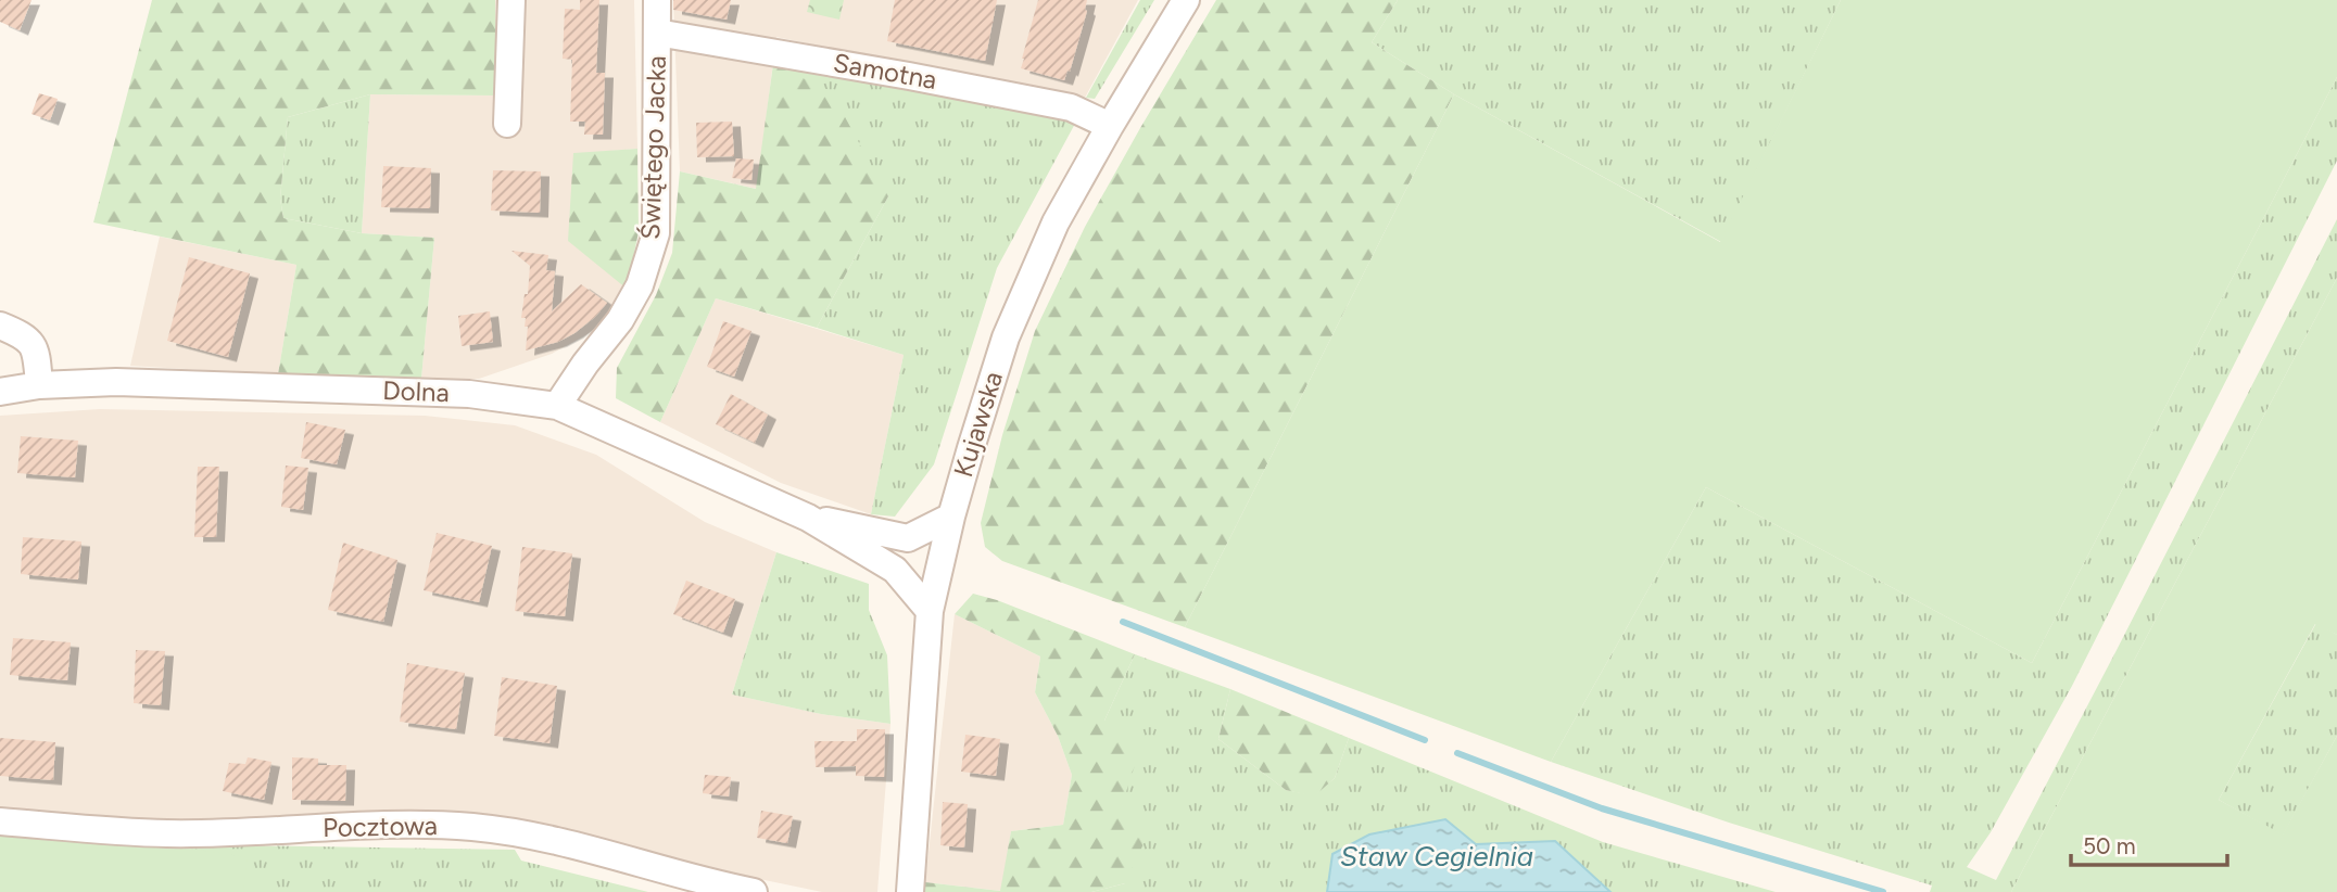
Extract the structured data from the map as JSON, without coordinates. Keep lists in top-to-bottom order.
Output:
{
  "streets": {
    "street": [
      "Samotna",
      "Świętego Jacka",
      "Dolna",
      "Kujawska",
      "Pocztowa"
    ]
  },
  "crossings": [
    ["Samotna", "Świętego Jacka"],
    ["Samotna", "Kujawska"],
    ["Świętego Jacka", "Dolna"],
    ["Dolna", "Kujawska"]
  ],
  "water": ["Staw Cegielnia"],
  "scale_bar": "50 m"
}
